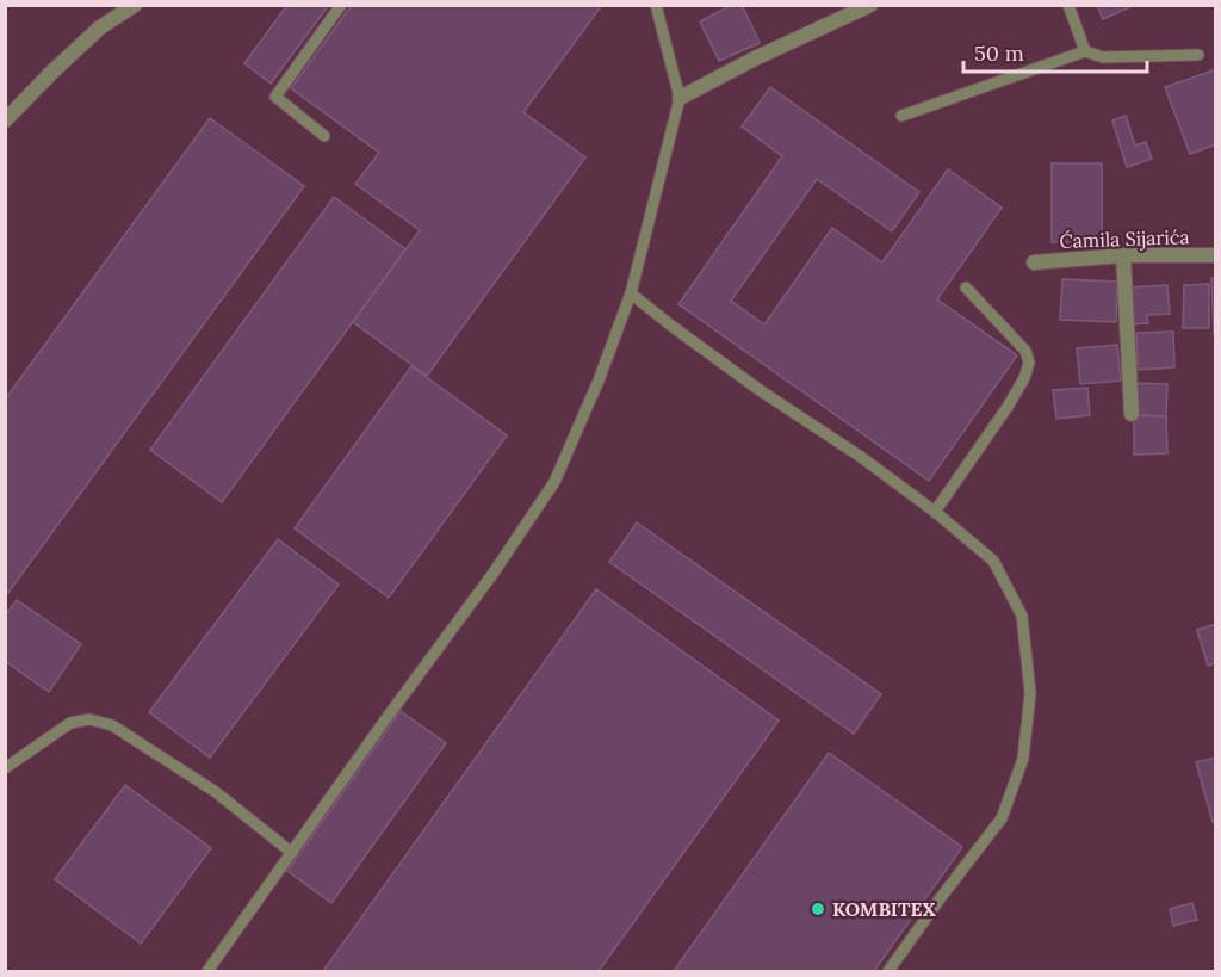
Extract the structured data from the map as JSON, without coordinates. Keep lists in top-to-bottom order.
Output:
{
  "streets": {
    "street": ["Ćamila Sijarića"]
  },
  "places": ["KOMBITEX"],
  "scale_bar": "50 m"
}
